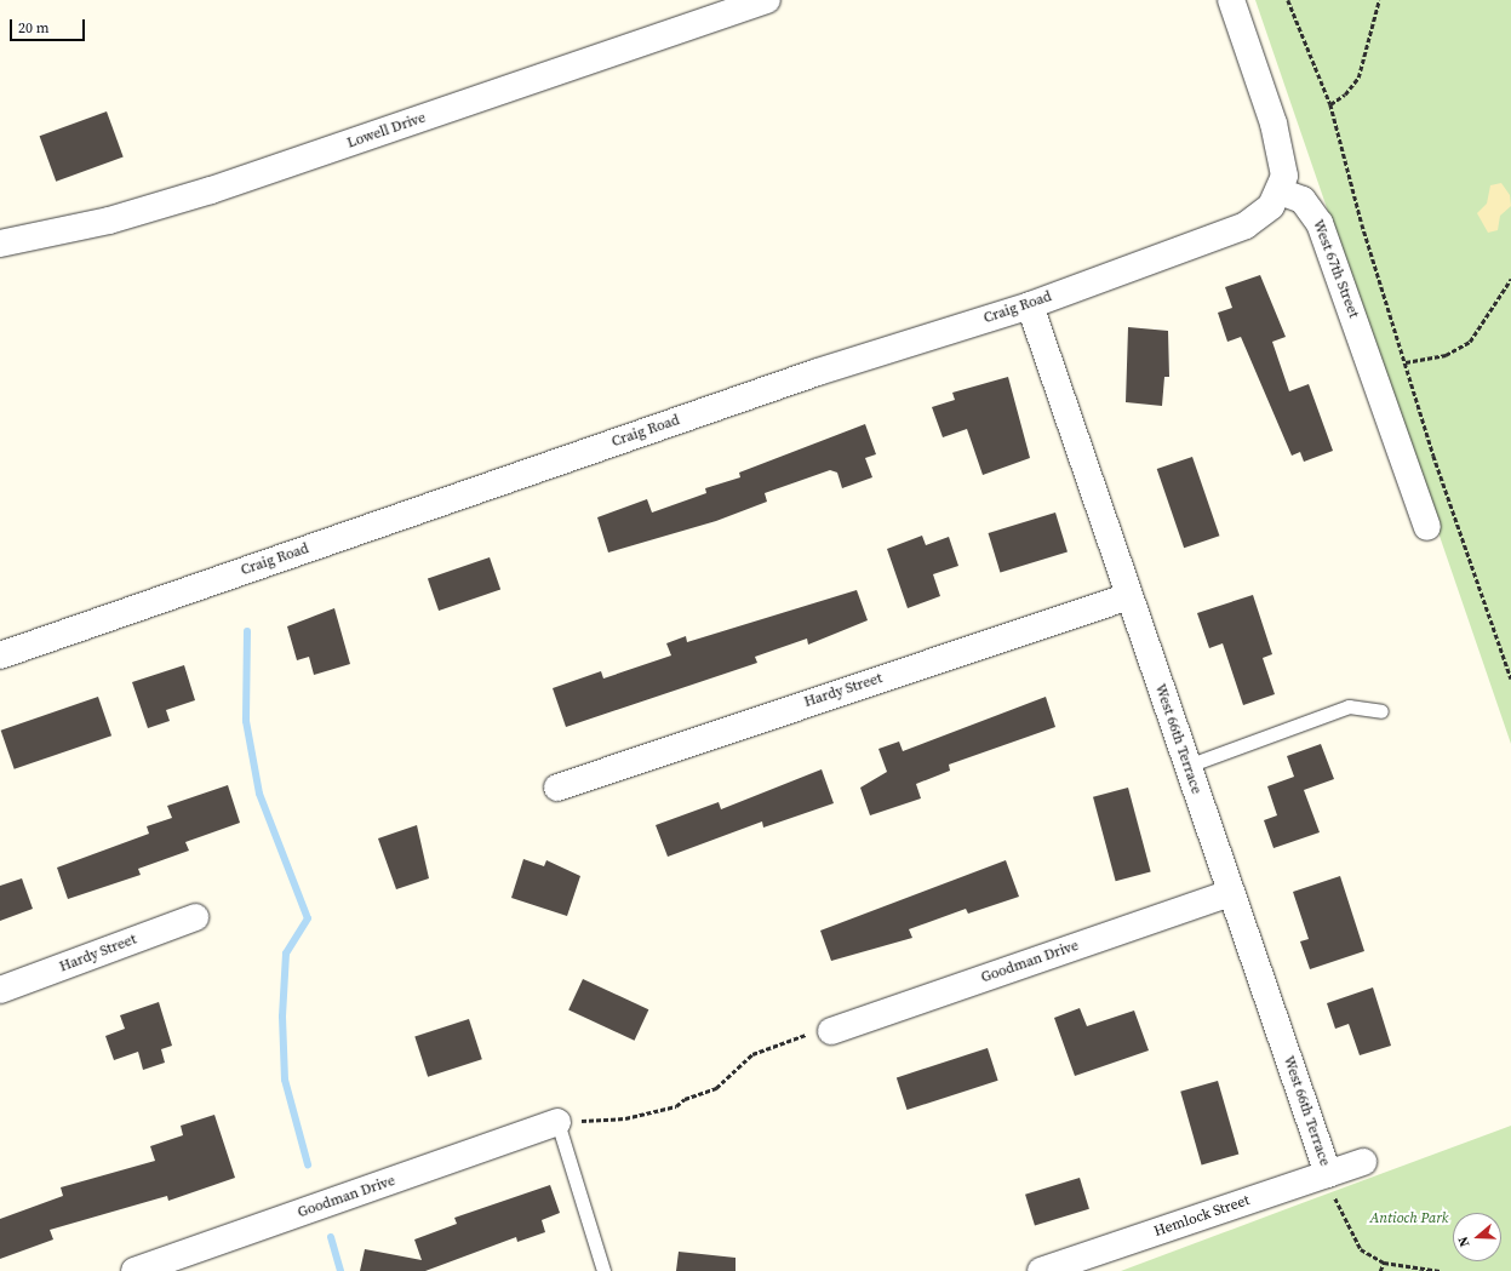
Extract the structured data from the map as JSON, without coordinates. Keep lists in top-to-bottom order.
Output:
{
  "streets": {
    "street": [
      "Lowell Drive",
      "West 67th Street",
      "Craig Road",
      "Hardy Street",
      "West 66th Terrace",
      "Goodman Drive",
      "Hemlock Street"
    ]
  },
  "crossings": [
    ["West 67th Street", "Craig Road"],
    ["Craig Road", "West 66th Terrace"],
    ["Hardy Street", "West 66th Terrace"],
    ["West 66th Terrace", "Goodman Drive"],
    ["West 66th Terrace", "Hemlock Street"]
  ],
  "parks": ["Antioch Park"],
  "scale_bar": "20 m",
  "north": "left"
}
